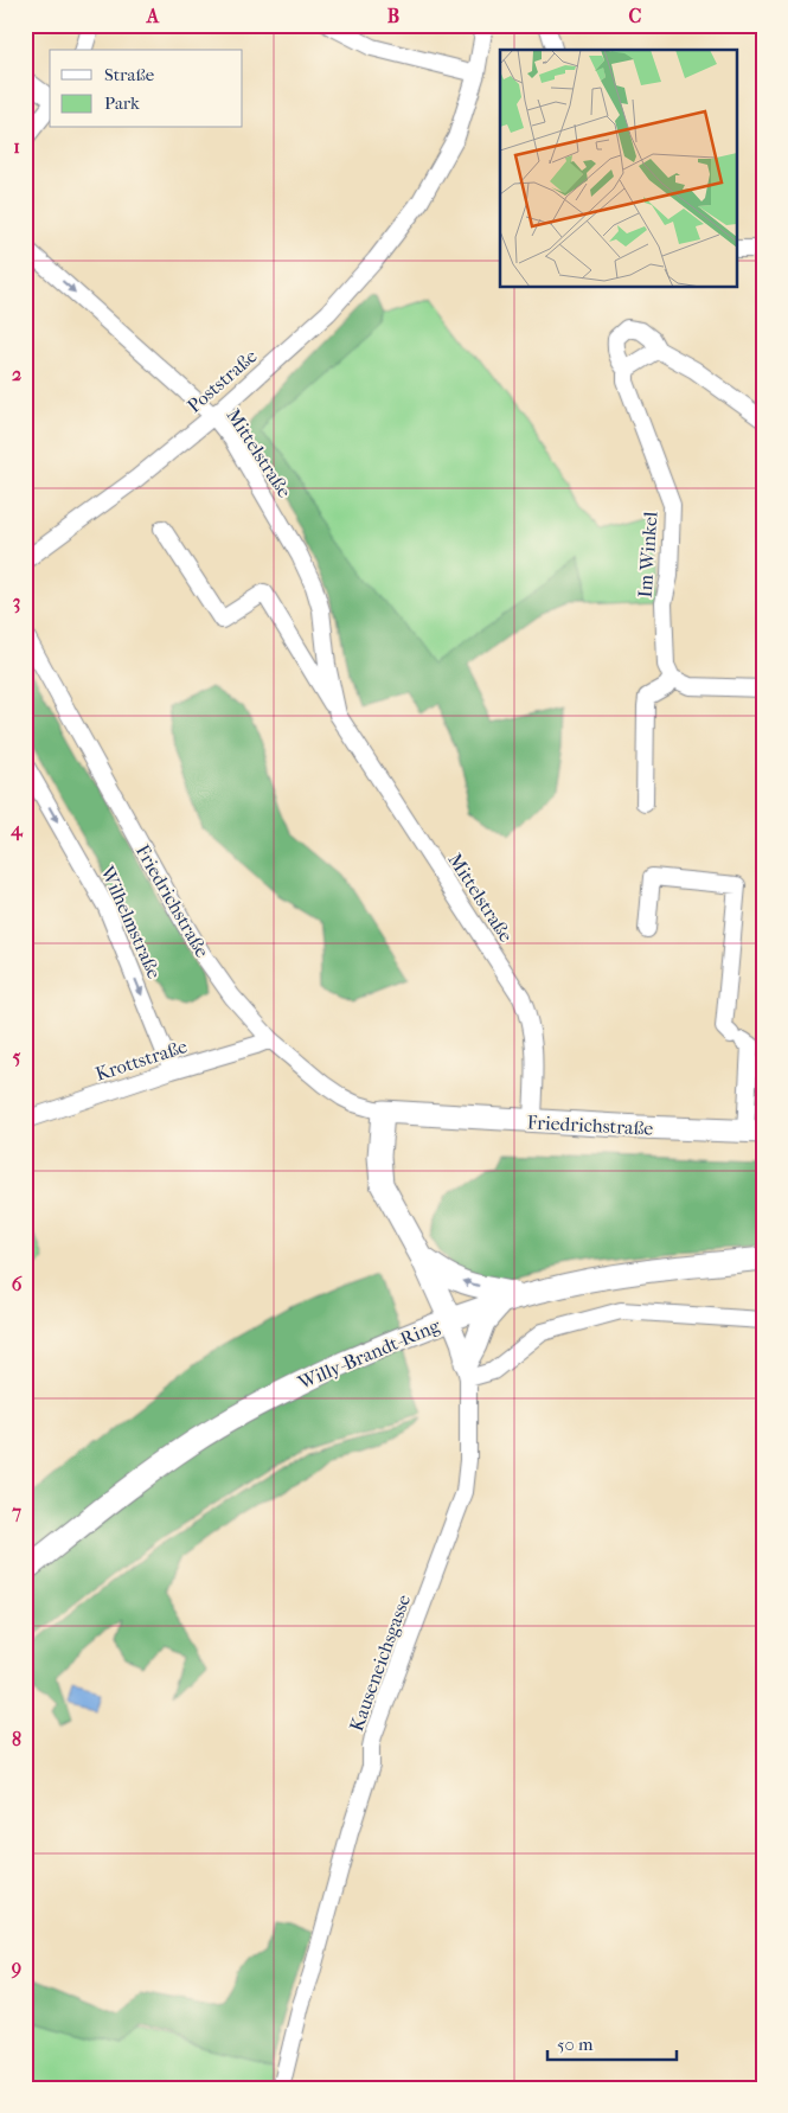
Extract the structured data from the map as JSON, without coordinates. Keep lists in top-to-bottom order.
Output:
{
  "streets": {
    "main road": ["Friedrichstraße", "Willy-Brandt-Ring"],
    "street": [
      "Poststraße",
      "Mittelstraße",
      "Im Winkel",
      "Wilhelmstraße",
      "Krottstraße",
      "Kauseneichsgasse"
    ]
  },
  "crossings": [
    ["Poststraße", "Mittelstraße"],
    ["Mittelstraße", "Friedrichstraße"],
    ["Friedrichstraße", "Krottstraße"],
    ["Wilhelmstraße", "Krottstraße"],
    ["Willy-Brandt-Ring", "Kauseneichsgasse"]
  ],
  "one_way": ["Wilhelmstraße"],
  "legend": ["Straße", "Park"],
  "scale_bar": "50 m",
  "grid": {
    "columns": ["A", "B", "C"],
    "rows": [
      "1",
      "2",
      "3",
      "4",
      "5",
      "6",
      "7",
      "8",
      "9"
    ]
  }
}
